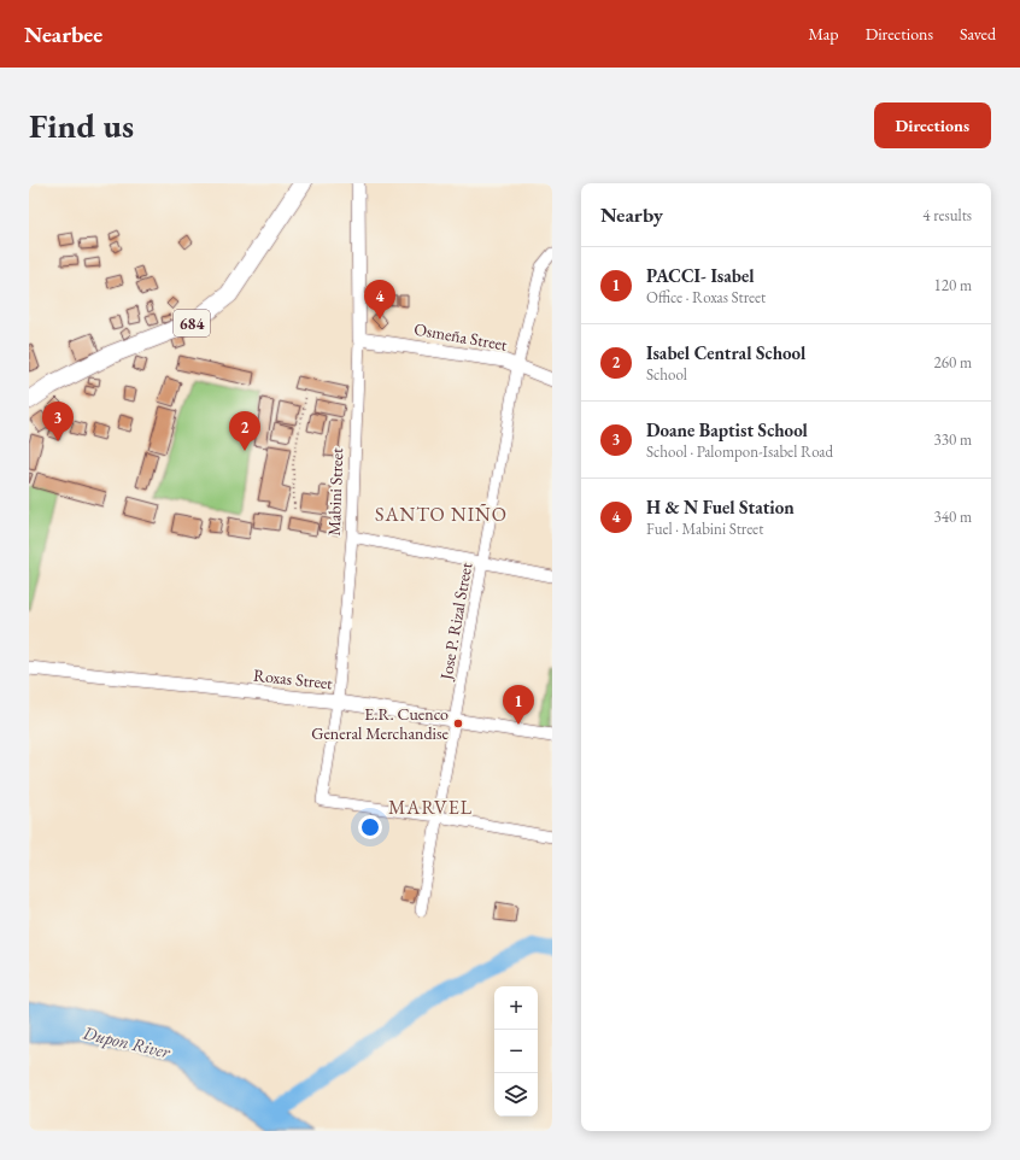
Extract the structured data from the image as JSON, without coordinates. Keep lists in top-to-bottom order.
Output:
{
  "streets": {
    "highway": ["684"],
    "street": [
      "Osmeña Street",
      "Mabini Street",
      "Jose P. Rizal Street",
      "Roxas Street"
    ]
  },
  "crossings": [
    ["Osmeña Street", "Mabini Street"],
    ["Osmeña Street", "Jose P. Rizal Street"],
    ["Mabini Street", "Jose P. Rizal Street"],
    ["Mabini Street", "Roxas Street"],
    ["Jose P. Rizal Street", "Roxas Street"]
  ],
  "districts": ["SANTO NIÑO", "MARVEL"],
  "water": ["Dupon River"],
  "places": ["E.R. Cuenco General Merchandise"],
  "page": {
    "header": "Nearbee",
    "nav": ["Map", "Directions", "Saved"],
    "buttons": "Directions",
    "title": "Find us",
    "heading": ["Nearby", "4 results"],
    "list": [
      {
        "mark": "1",
        "name": "PACCI- Isabel",
        "note": "Office · Roxas Street",
        "value": "120 m"
      },
      {
        "mark": "2",
        "name": "Isabel Central School",
        "note": "School",
        "value": "260 m"
      },
      {
        "mark": "3",
        "name": "Doane Baptist School",
        "note": "School · Palompon-Isabel Road",
        "value": "330 m"
      },
      {
        "mark": "4",
        "name": "H & N Fuel Station",
        "note": "Fuel · Mabini Street",
        "value": "340 m"
      }
    ],
    "pins": [
      "4",
      "3",
      "2",
      "1"
    ],
    "map_buttons": ["+", "−"]
  }
}
